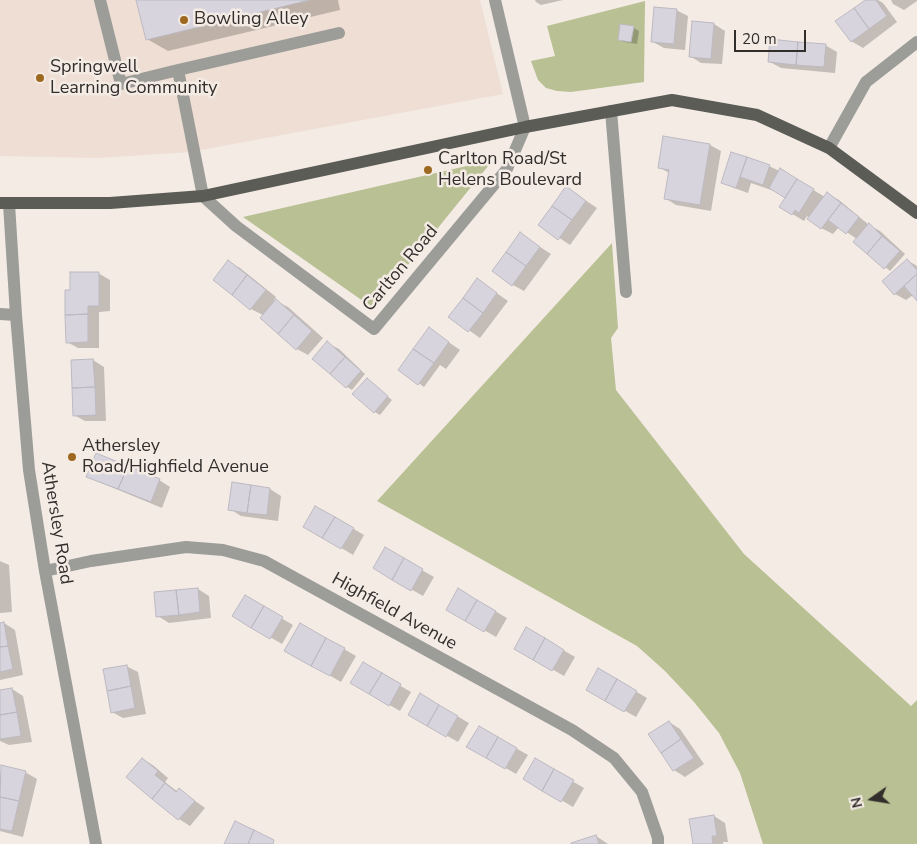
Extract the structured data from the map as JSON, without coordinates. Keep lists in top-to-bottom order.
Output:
{
  "streets": {
    "street": ["Carlton Road", "Athersley Road", "Highfield Avenue"]
  },
  "crossings": [
    ["Athersley Road", "Highfield Avenue"]
  ],
  "places": [
    "Bowling Alley",
    "Springwell Learning Community",
    "Carlton Road/St Helens Boulevard",
    "Athersley Road/Highfield Avenue"
  ],
  "scale_bar": "20 m",
  "north": "left"
}
